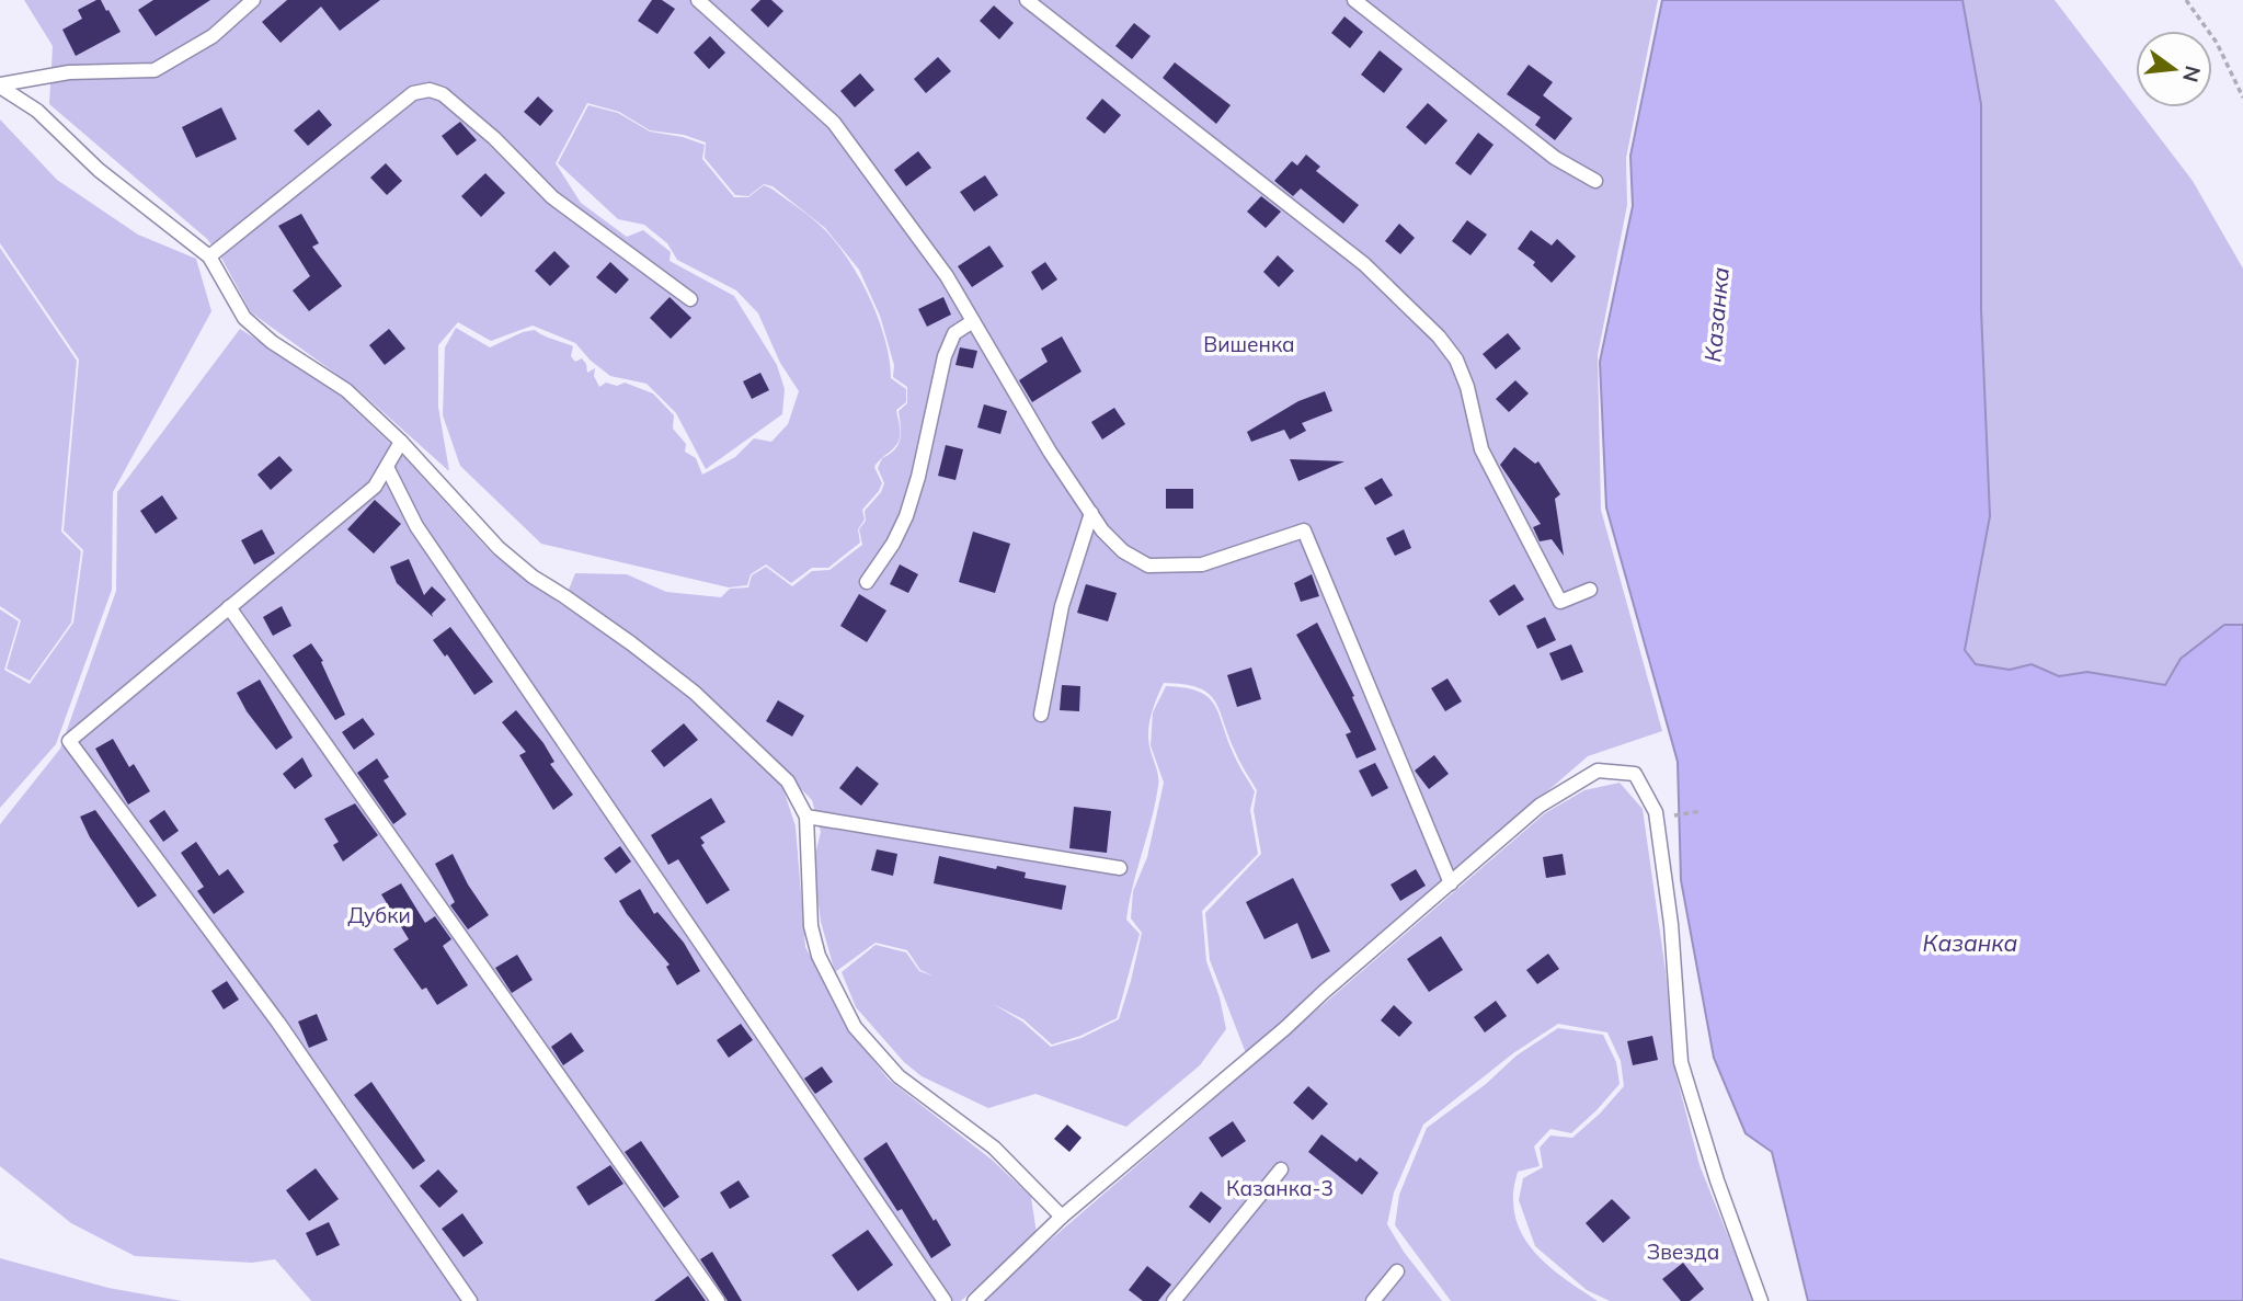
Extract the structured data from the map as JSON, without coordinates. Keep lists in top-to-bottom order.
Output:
{
  "water": ["Казанка"],
  "parks": [
    "Вишенка",
    "Дубки",
    "Казанка-3",
    "Звезда"
  ],
  "north": "right"
}
